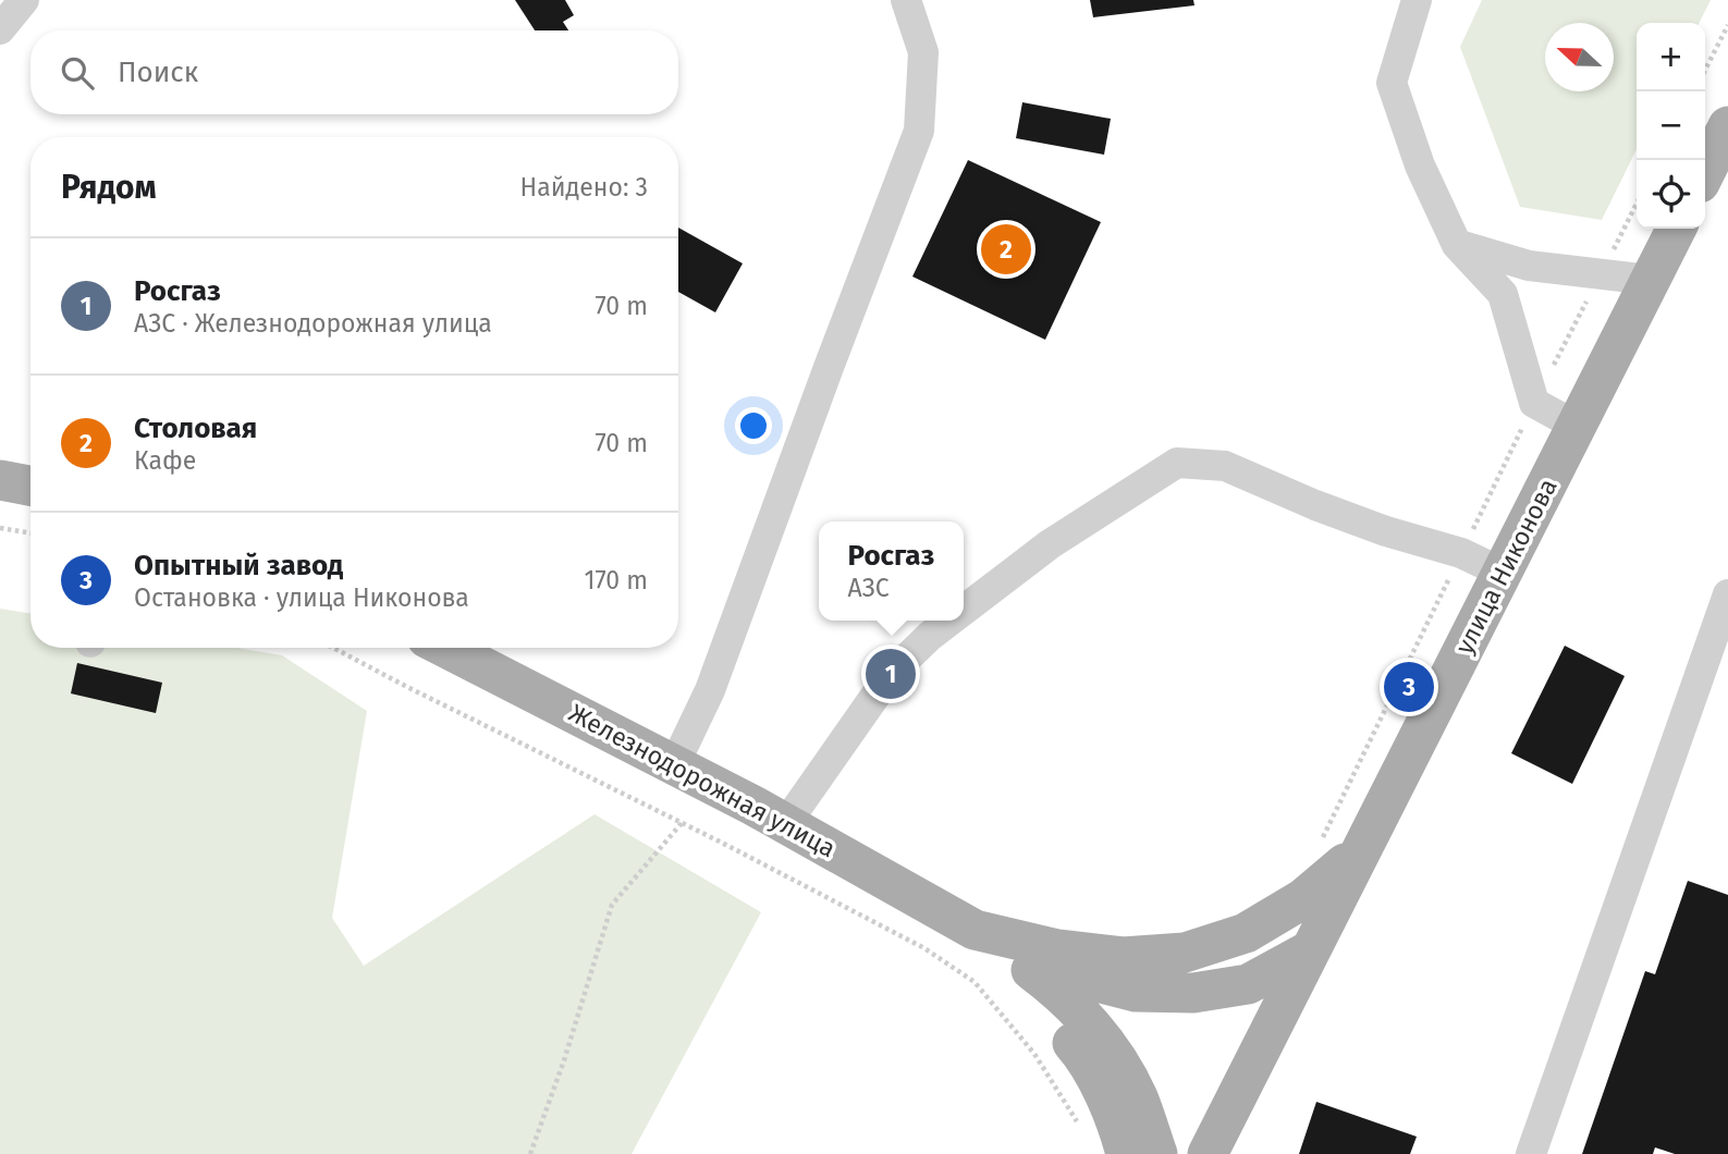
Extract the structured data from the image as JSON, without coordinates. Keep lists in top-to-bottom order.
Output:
{
  "streets": {
    "main road": ["улица Никонова", "Железнодорожная улица"]
  },
  "crossings": [
    ["улица Никонова", "Железнодорожная улица"]
  ],
  "north": "left",
  "page": {
    "map_buttons": ["+", "−"],
    "search": "Поиск",
    "heading": ["Рядом", "Найдено: 3"],
    "pins": ["2", "1", "3"],
    "list": [
      {
        "mark": "1",
        "name": "Росгаз",
        "note": "АЗС · Железнодорожная улица",
        "value": "70 m"
      },
      {
        "mark": "2",
        "name": "Столовая",
        "note": "Кафе",
        "value": "70 m"
      },
      {
        "mark": "3",
        "name": "Опытный завод",
        "note": "Остановка · улица Никонова",
        "value": "170 m"
      }
    ],
    "popup": ["Росгаз", "АЗС"]
  }
}
